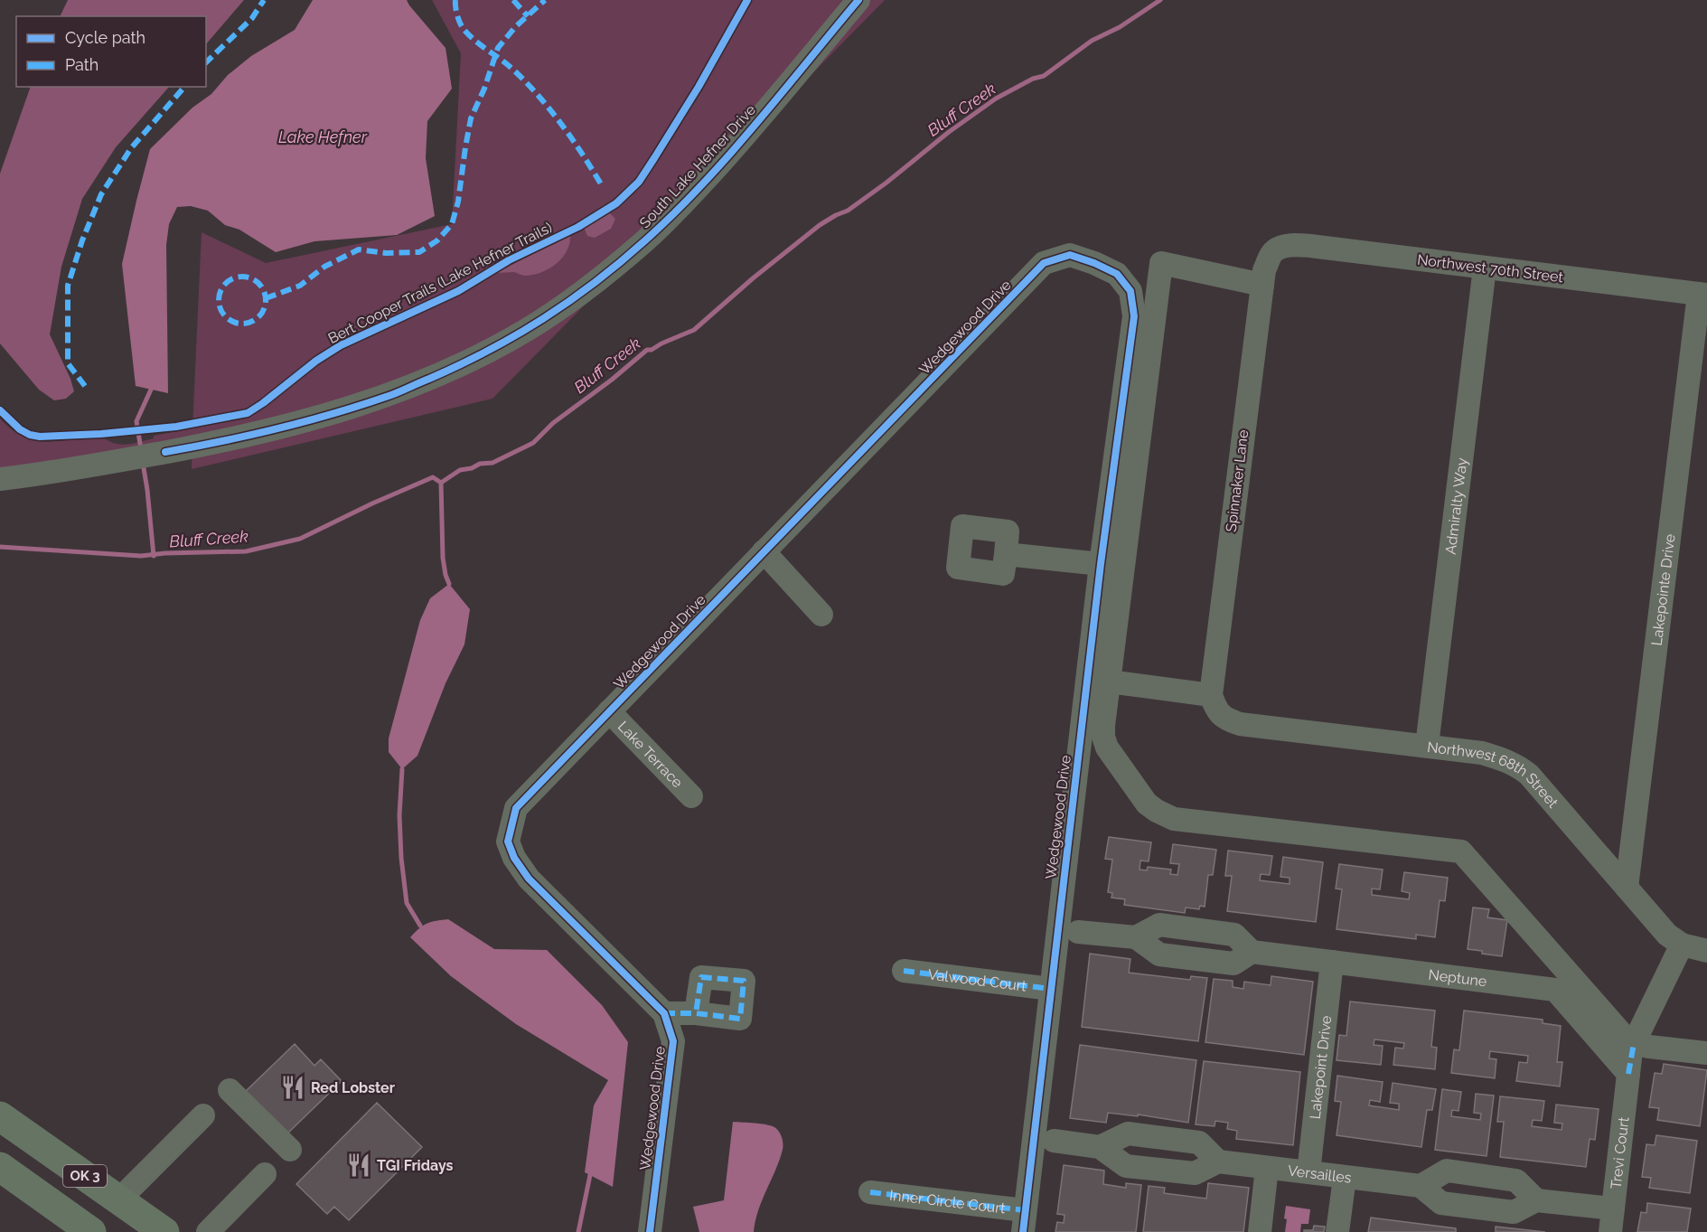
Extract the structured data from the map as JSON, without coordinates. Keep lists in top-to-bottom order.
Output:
{
  "streets": {
    "highway": ["OK 3"],
    "street": [
      "South Lake Hefner Drive",
      "Northwest 70th Street",
      "Wedgewood Drive",
      "Spinnaker Lane",
      "Admiralty Way",
      "Lakepointe Drive",
      "Lake Terrace",
      "Northwest 68th Street",
      "Neptune",
      "Valwood Court",
      "Lakepoint Drive",
      "Trevi Court",
      "Versailles",
      "Inner Circle Court"
    ],
    "cycle path": ["Bert Cooper Trails (Lake Hefner Trails)"]
  },
  "crossings": [
    ["Northwest 70th Street", "Spinnaker Lane"],
    ["Northwest 70th Street", "Admiralty Way"],
    ["Northwest 70th Street", "Lakepointe Drive"],
    ["Wedgewood Drive", "Lake Terrace"],
    ["Wedgewood Drive", "Valwood Court"],
    ["Wedgewood Drive", "Inner Circle Court"],
    ["Spinnaker Lane", "Northwest 68th Street"],
    ["Admiralty Way", "Northwest 68th Street"],
    ["Lakepointe Drive", "Northwest 68th Street"],
    ["Northwest 68th Street", "Trevi Court"],
    ["Neptune", "Lakepoint Drive"],
    ["Neptune", "Trevi Court"],
    ["Lakepoint Drive", "Versailles"]
  ],
  "water": ["Bluff Creek", "Lake Hefner"],
  "places": {
    "restaurant": ["Red Lobster", "TGI Fridays"]
  },
  "legend": ["Cycle path", "Path"]
}
